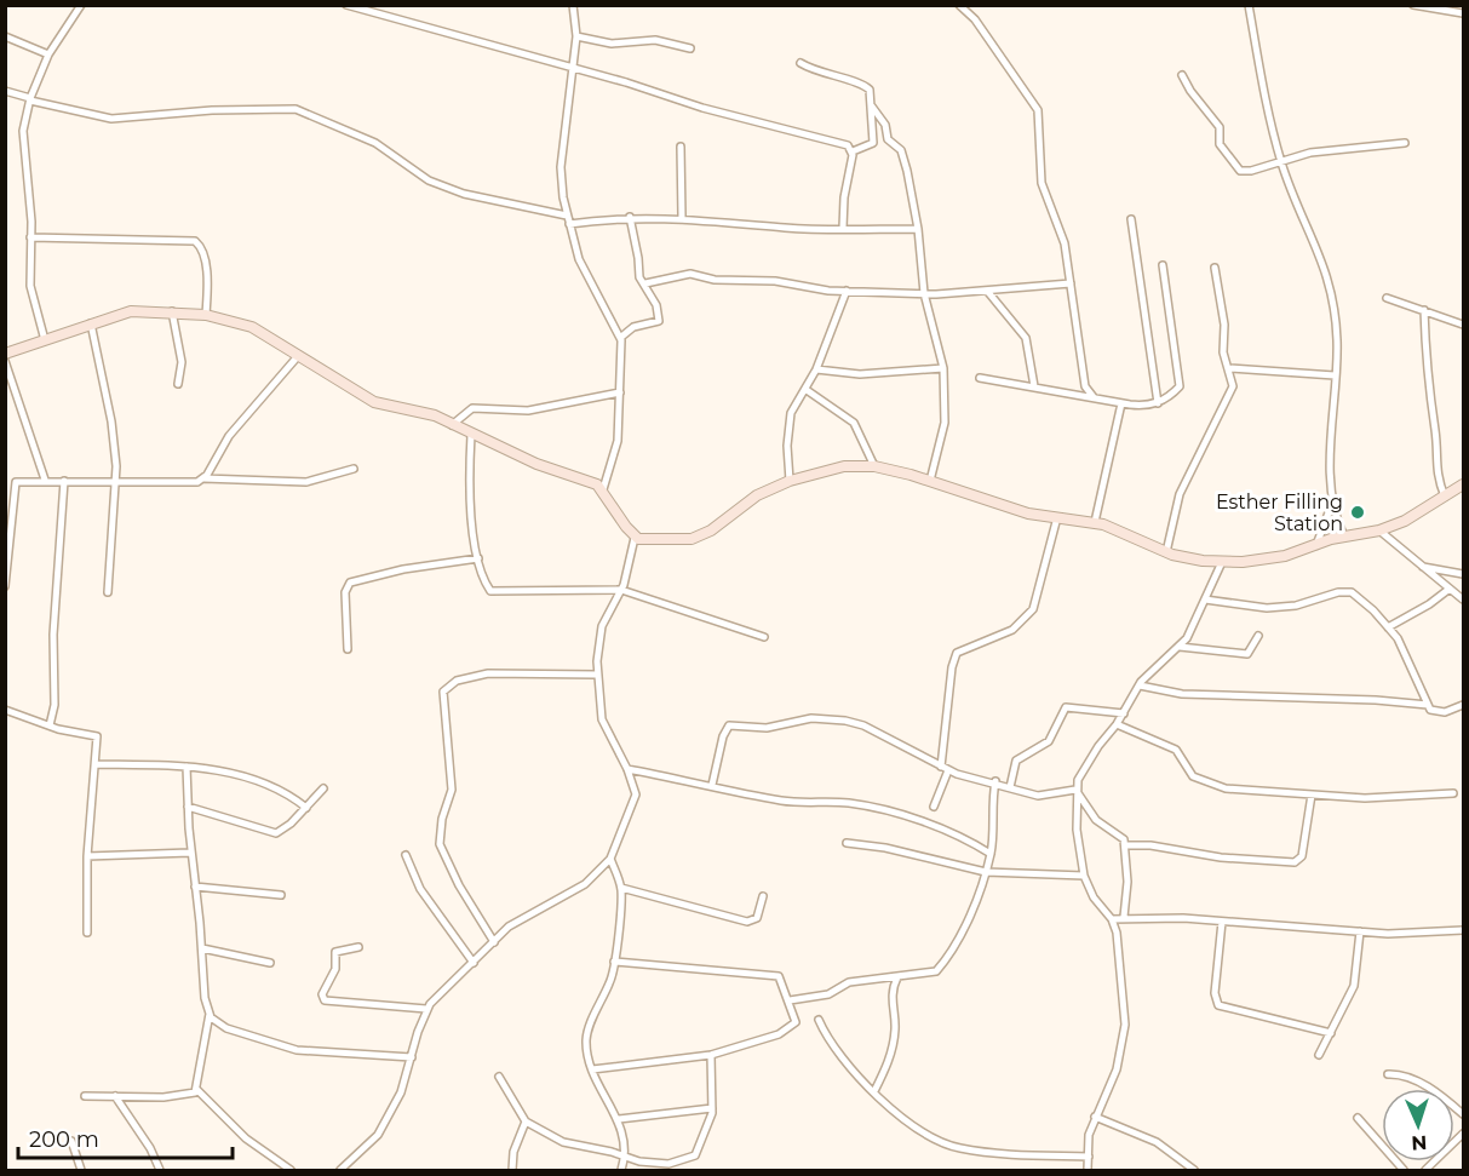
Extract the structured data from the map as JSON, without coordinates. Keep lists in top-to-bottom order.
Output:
{
  "places": ["Esther Filling Station"],
  "scale_bar": "200 m",
  "north": "bottom"
}
